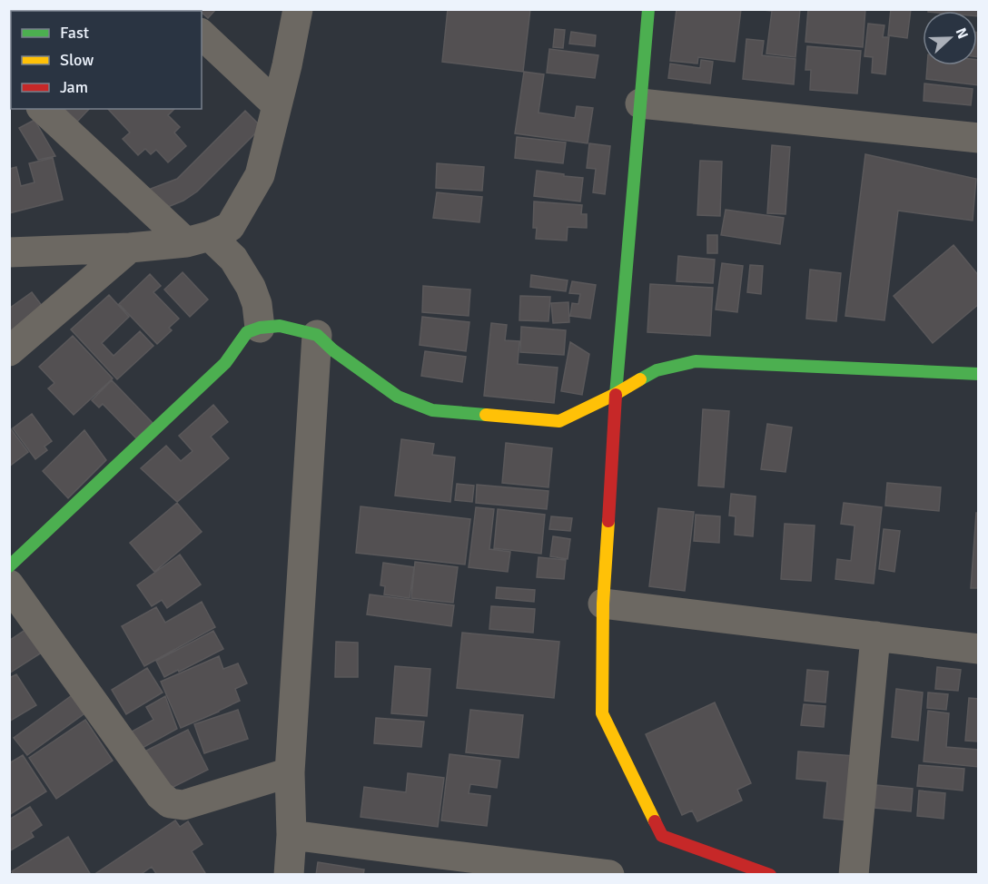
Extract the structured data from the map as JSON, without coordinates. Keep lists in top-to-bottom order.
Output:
{
  "legend": ["Fast", "Slow", "Jam"],
  "north": "right"
}
